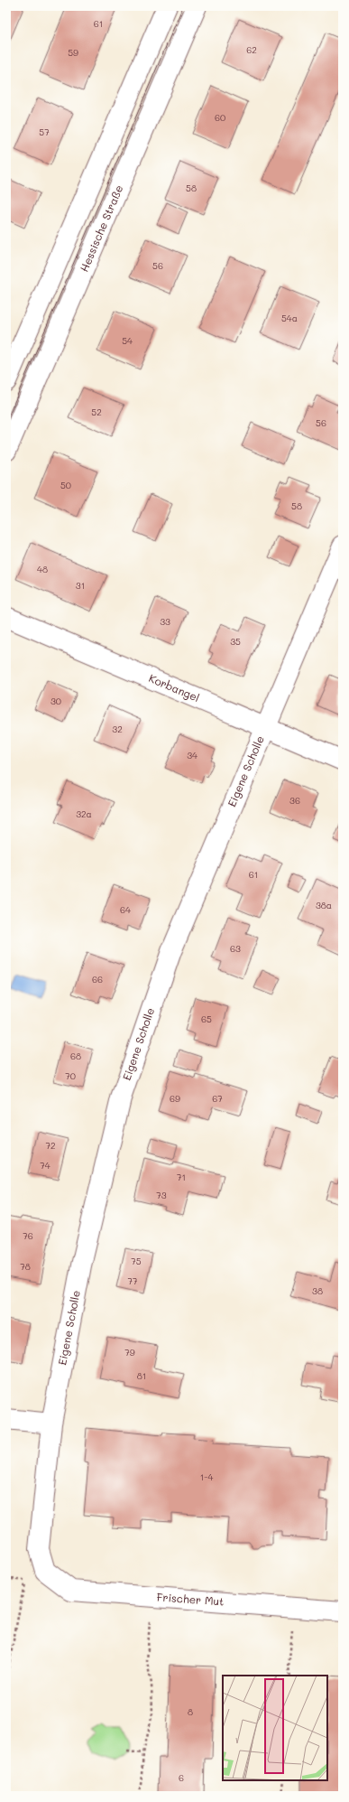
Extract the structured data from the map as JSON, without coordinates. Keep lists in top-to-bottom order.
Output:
{
  "streets": {
    "street": [
      "Hessische Straße",
      "Korbangel",
      "Eigene Scholle",
      "Frischer Mut"
    ]
  },
  "crossings": [
    ["Korbangel", "Eigene Scholle"],
    ["Eigene Scholle", "Frischer Mut"]
  ],
  "house_numbers": [
    "61",
    "62",
    "59",
    "60",
    "57",
    "58",
    "56",
    "54a",
    "54",
    "52",
    "56",
    "50",
    "58",
    "48",
    "31",
    "33",
    "35",
    "30",
    "32",
    "34",
    "36",
    "32a",
    "61",
    "38a",
    "64",
    "63",
    "66",
    "65",
    "68",
    "70",
    "69",
    "67",
    "72",
    "74",
    "71",
    "73",
    "76",
    "75",
    "78",
    "77",
    "38",
    "79",
    "81",
    "1-4",
    "8",
    "6"
  ]
}
